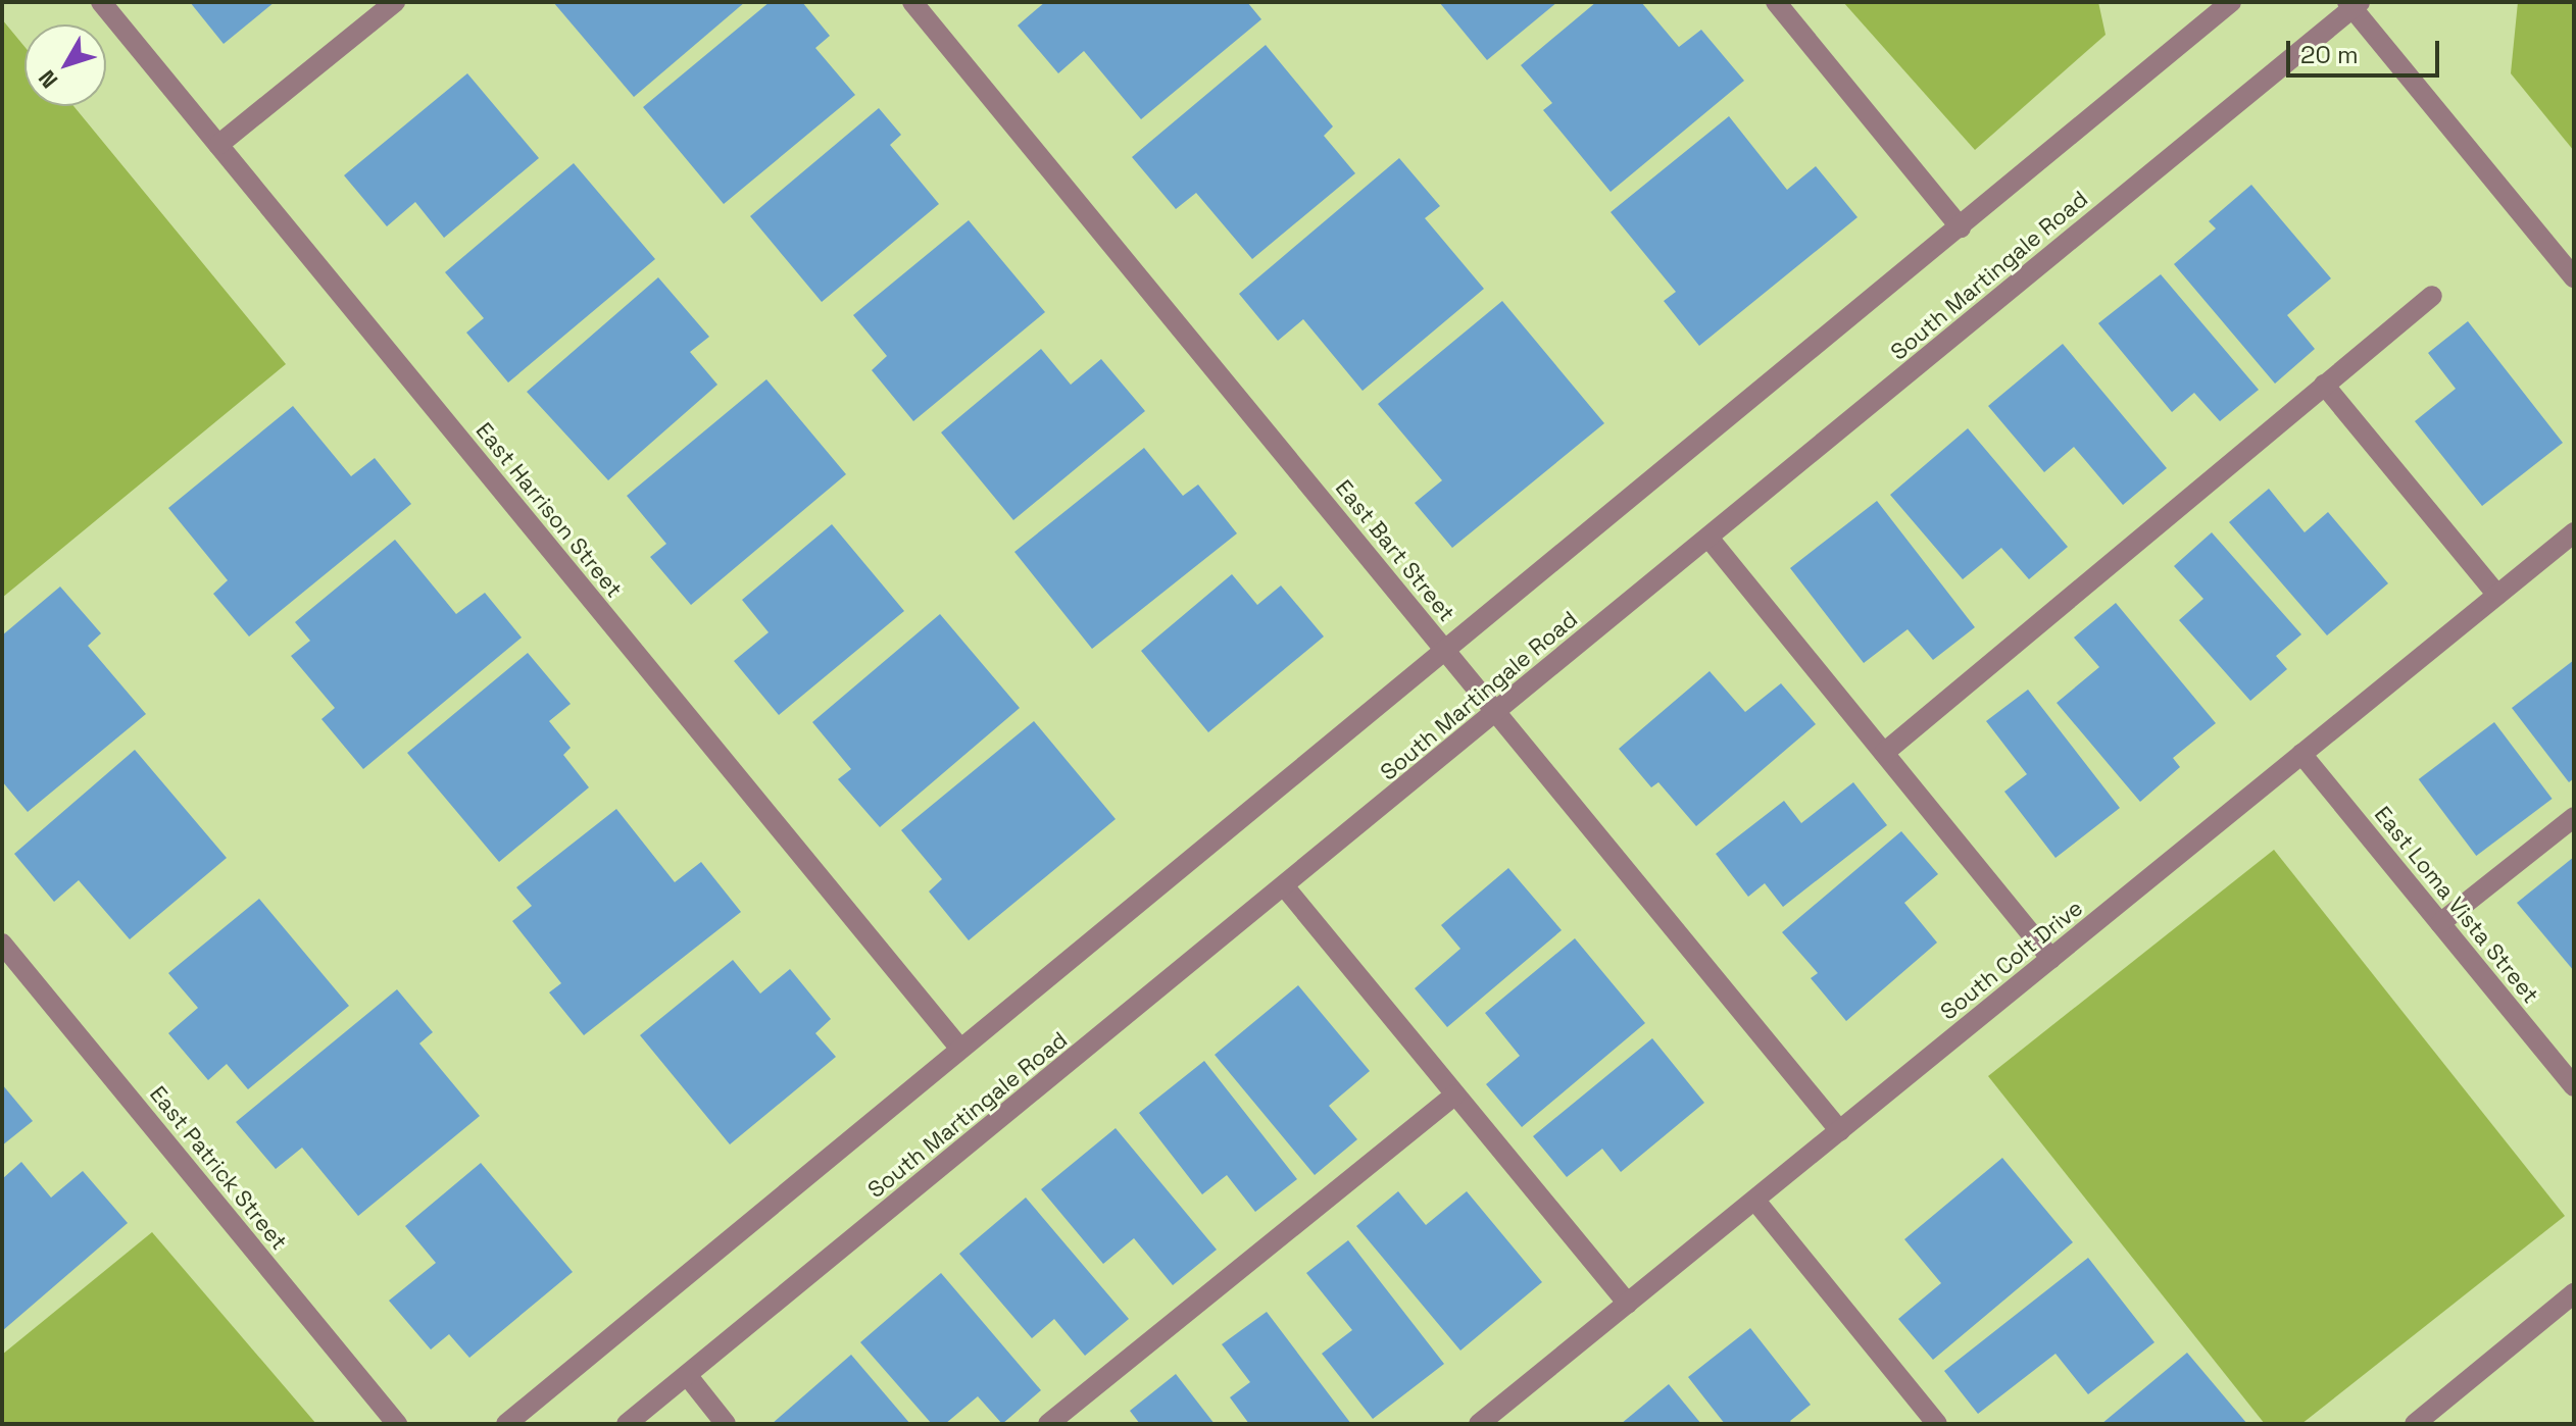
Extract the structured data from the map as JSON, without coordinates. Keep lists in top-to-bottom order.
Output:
{
  "streets": {
    "street": [
      "South Martingale Road",
      "East Harrison Street",
      "East Bart Street",
      "East Loma Vista Street",
      "South Colt Drive",
      "East Patrick Street"
    ]
  },
  "crossings": [
    ["South Martingale Road", "East Bart Street"],
    ["East Bart Street", "South Colt Drive"],
    ["East Loma Vista Street", "South Colt Drive"]
  ],
  "scale_bar": "20 m",
  "north": "bottom left"
}
